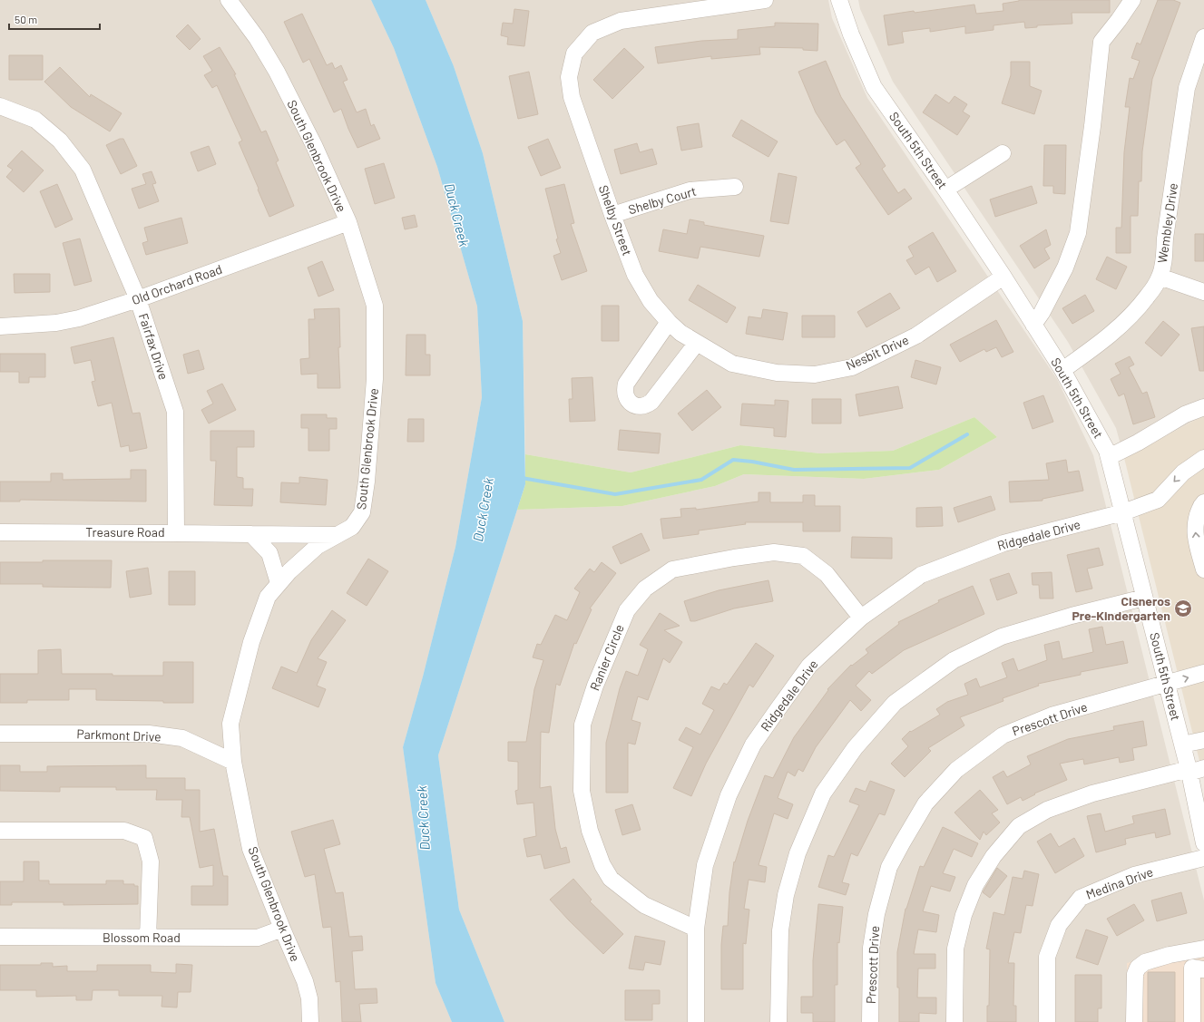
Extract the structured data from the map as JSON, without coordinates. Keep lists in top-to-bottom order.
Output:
{
  "streets": {
    "street": [
      "South 5th Street",
      "South Glenbrook Drive",
      "Shelby Court",
      "Shelby Street",
      "Wembley Drive",
      "Old Orchard Road",
      "Fairfax Drive",
      "Nesbit Drive",
      "Treasure Road",
      "Ridgedale Drive",
      "Ranier Circle",
      "Prescott Drive",
      "Parkmont Drive",
      "Medina Drive",
      "Blossom Road"
    ]
  },
  "crossings": [
    ["South 5th Street", "Wembley Drive"],
    ["South 5th Street", "Nesbit Drive"],
    ["South 5th Street", "Ridgedale Drive"],
    ["South 5th Street", "Prescott Drive"],
    ["South Glenbrook Drive", "Old Orchard Road"],
    ["South Glenbrook Drive", "Treasure Road"],
    ["South Glenbrook Drive", "Parkmont Drive"],
    ["South Glenbrook Drive", "Blossom Road"],
    ["Shelby Court", "Shelby Street"],
    ["Shelby Street", "Nesbit Drive"],
    ["Old Orchard Road", "Fairfax Drive"],
    ["Fairfax Drive", "Treasure Road"],
    ["Ridgedale Drive", "Ranier Circle"]
  ],
  "water": ["Duck Creek"],
  "places": {
    "school or university": ["Cisneros Pre-Kindergarten"]
  },
  "scale_bar": "50 m"
}
